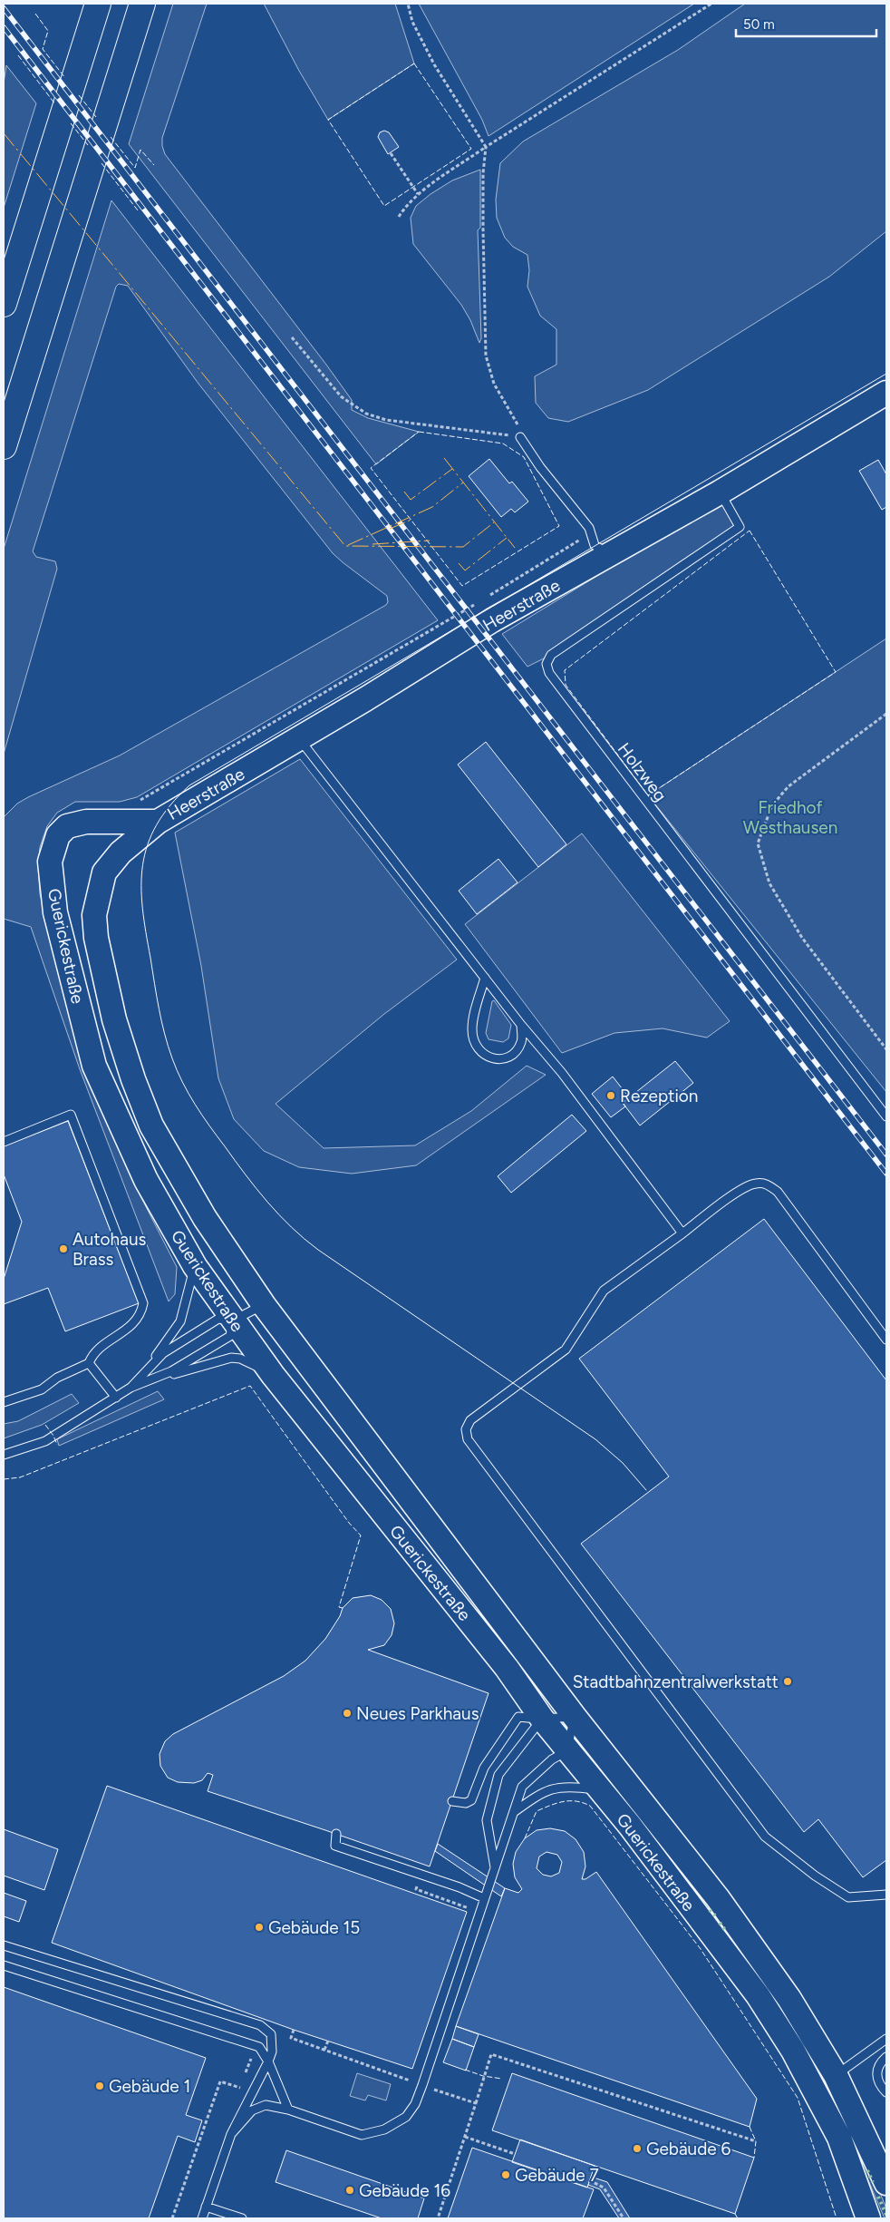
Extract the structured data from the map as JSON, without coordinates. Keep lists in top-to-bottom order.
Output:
{
  "streets": {
    "main road": ["Heerstraße", "Guerickestraße"],
    "lane": ["Holzweg"]
  },
  "crossings": [
    ["Heerstraße", "Holzweg"],
    ["Heerstraße", "Guerickestraße"]
  ],
  "parks": ["Friedhof Westhausen"],
  "places": [
    "Rezeption",
    "Autohaus Brass",
    "Stadtbahnzentralwerkstatt",
    "Neues Parkhaus",
    "Gebäude 15",
    "Gebäude 1",
    "Gebäude 6",
    "Gebäude 7",
    "Gebäude 16"
  ],
  "scale_bar": "50 m"
}
